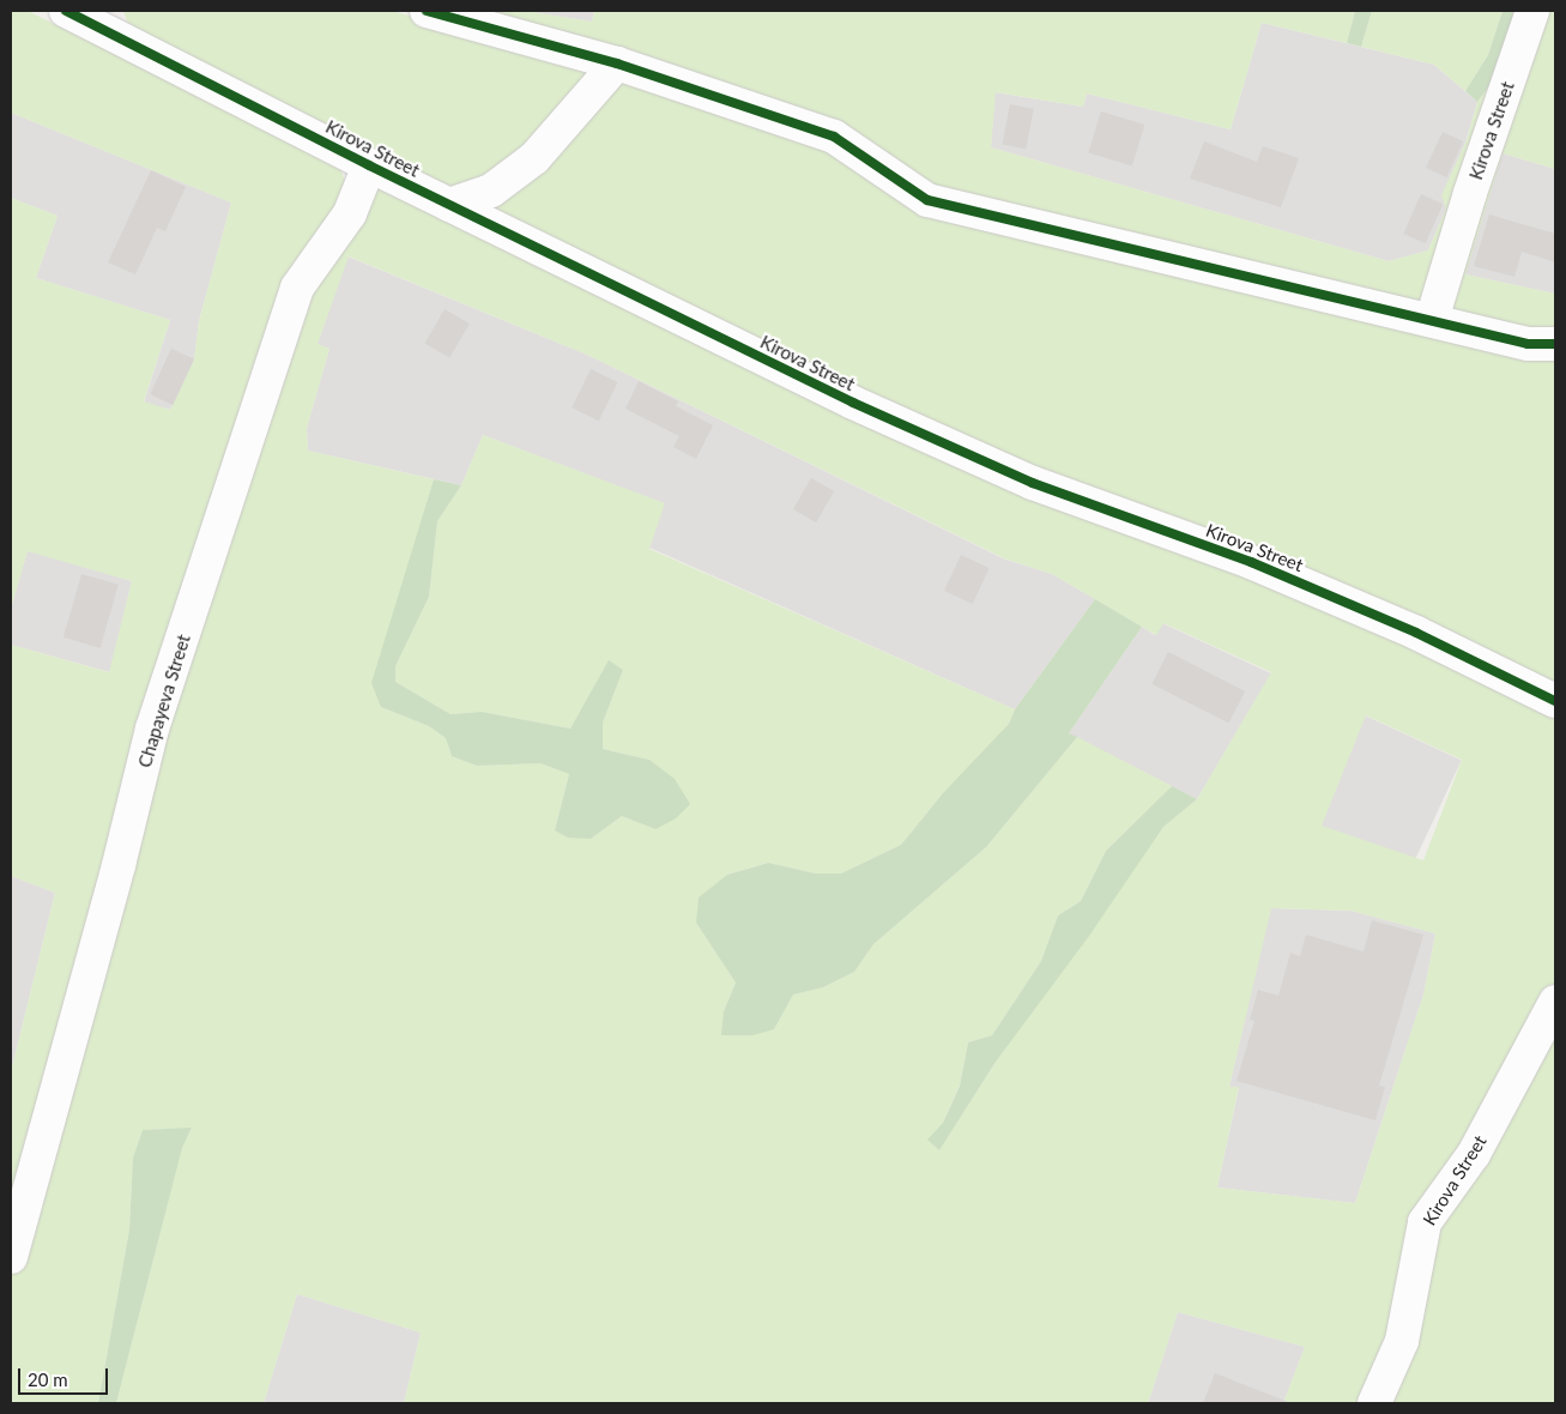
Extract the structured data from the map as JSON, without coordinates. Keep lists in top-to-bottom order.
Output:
{
  "streets": {
    "street": ["Kirova Street", "Chapayeva Street"]
  },
  "crossings": [
    ["Kirova Street", "Chapayeva Street"]
  ],
  "scale_bar": "20 m"
}
